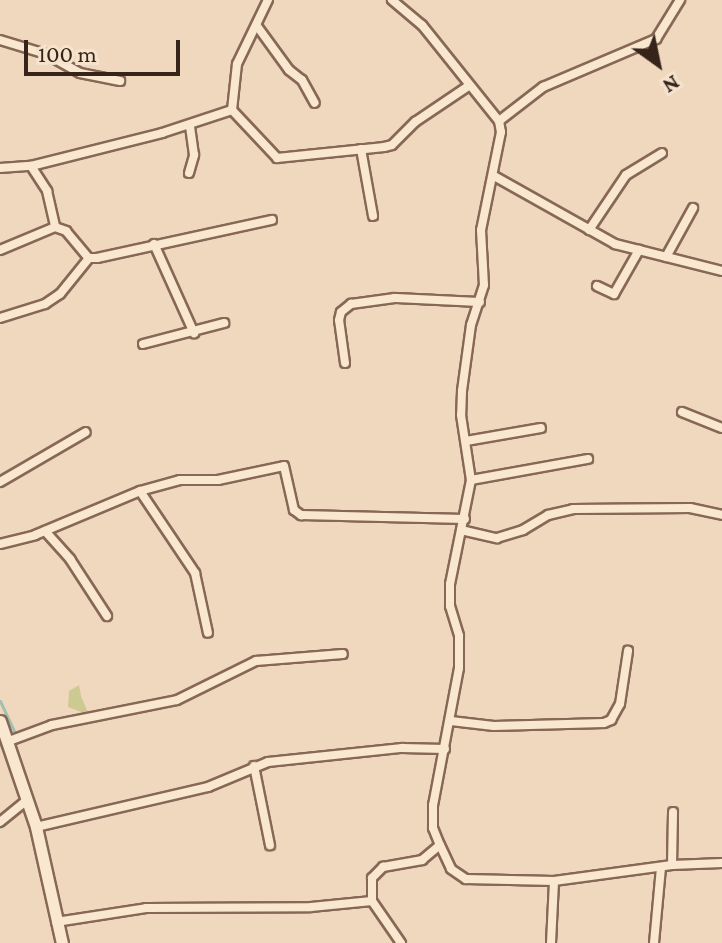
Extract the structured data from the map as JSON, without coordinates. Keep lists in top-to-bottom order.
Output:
{
  "scale_bar": "100 m",
  "north": "bottom right"
}
